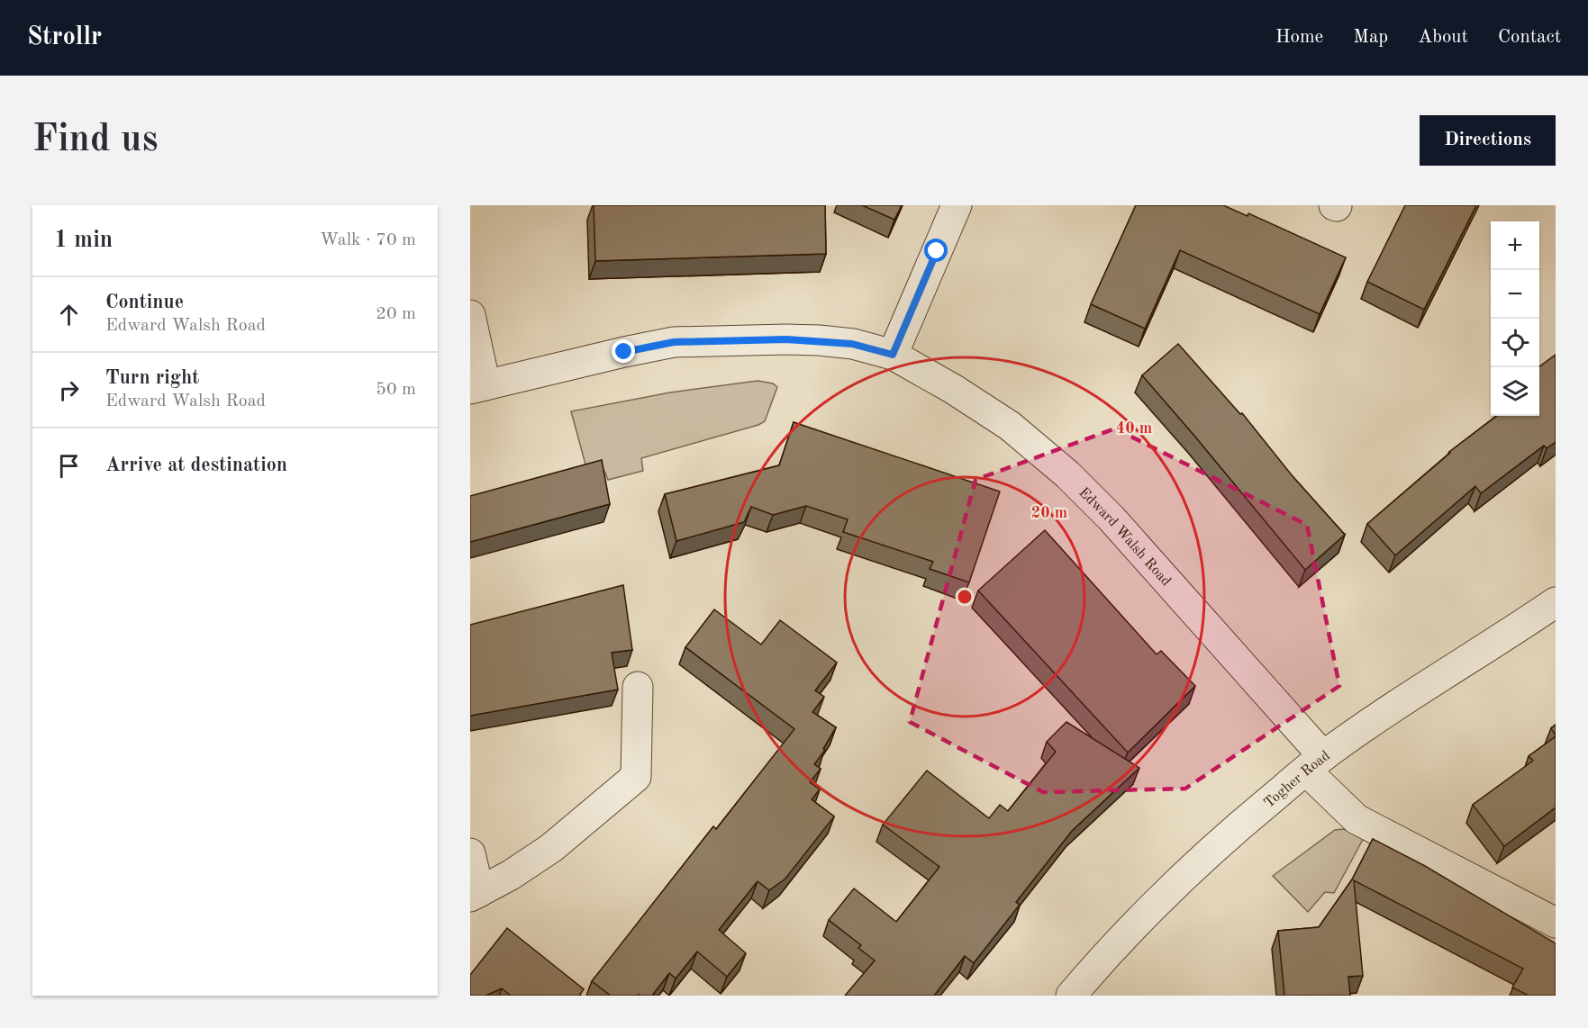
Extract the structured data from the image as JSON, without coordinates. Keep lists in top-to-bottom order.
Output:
{
  "streets": {
    "street": ["Edward Walsh Road", "Togher Road"]
  },
  "crossings": [
    ["Edward Walsh Road", "Togher Road"]
  ],
  "page": {
    "header": "Strollr",
    "nav": [
      "Home",
      "Map",
      "About",
      "Contact"
    ],
    "buttons": "Directions",
    "title": "Find us",
    "heading": ["1 min", "Walk · 70 m"],
    "map_buttons": ["+", "−"],
    "list": [
      ["Continue", "Edward Walsh Road", "20 m"],
      ["Turn right", "Edward Walsh Road", "50 m"],
      "Arrive at destination"
    ]
  },
  "rings": ["40 m", "20 m"]
}
